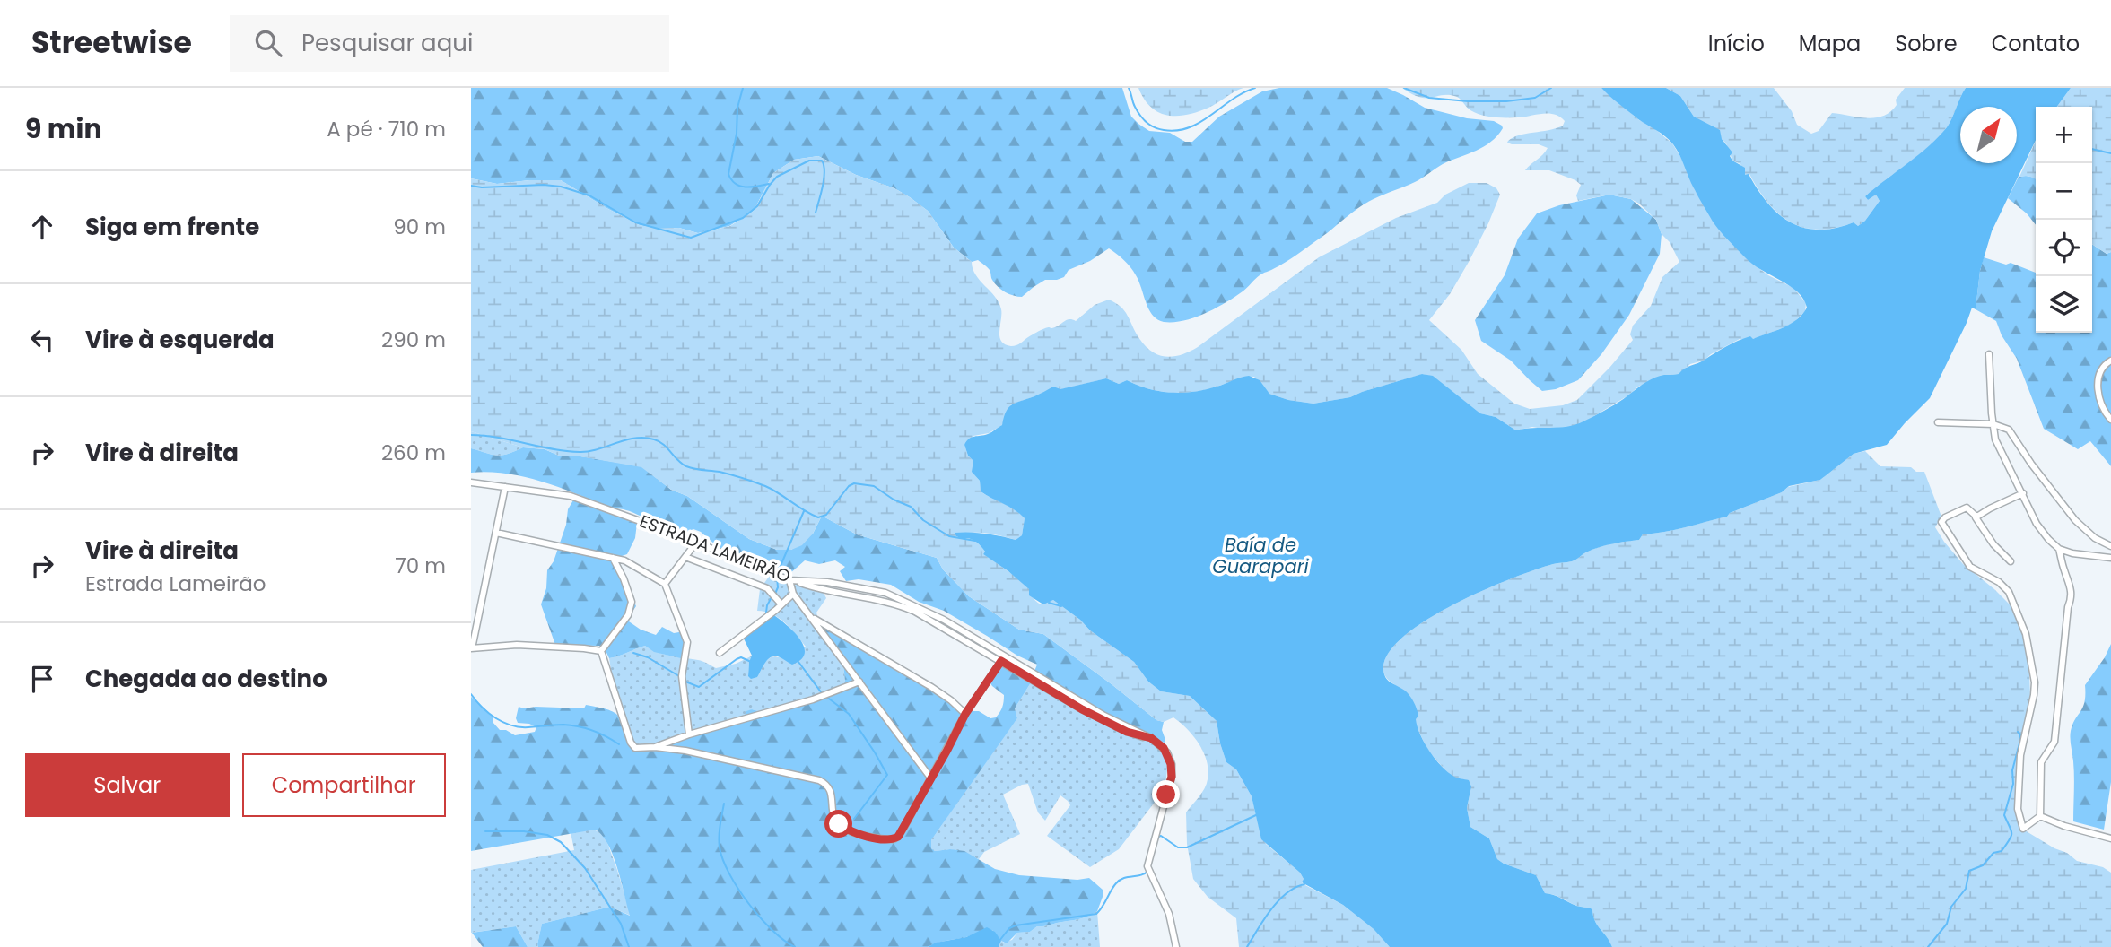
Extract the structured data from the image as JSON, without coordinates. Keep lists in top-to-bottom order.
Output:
{
  "streets": {
    "street": ["ESTRADA LAMEIRÃO"]
  },
  "water": ["Baía de Guarapari"],
  "north": "top right",
  "page": {
    "header": "Streetwise",
    "search": "Pesquisar aqui",
    "nav": [
      "Início",
      "Mapa",
      "Sobre",
      "Contato"
    ],
    "heading": ["9 min", "A pé · 710 m"],
    "map_buttons": ["+", "−"],
    "list": [
      ["Siga em frente", "90 m"],
      ["Vire à esquerda", "290 m"],
      ["Vire à direita", "260 m"],
      ["Vire à direita", "Estrada Lameirão", "70 m"],
      "Chegada ao destino"
    ],
    "buttons": ["Salvar", "Compartilhar"]
  }
}
